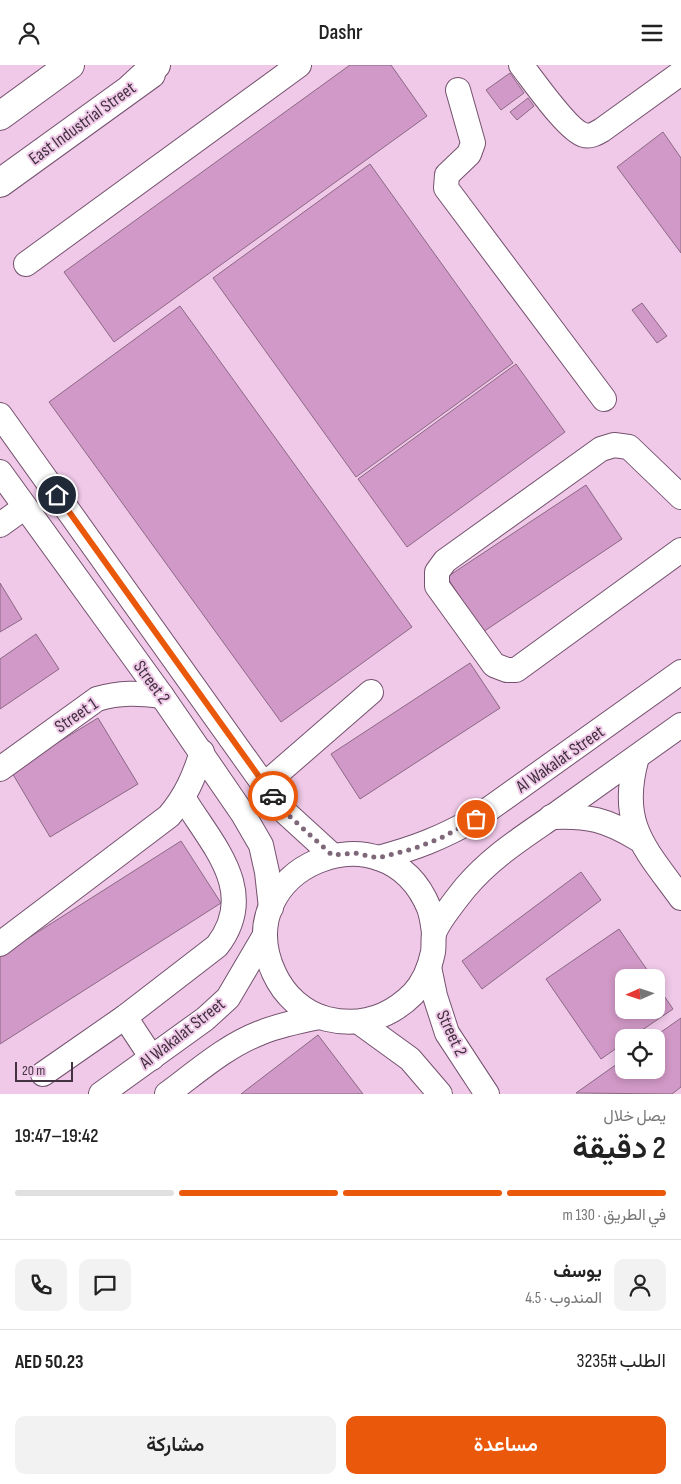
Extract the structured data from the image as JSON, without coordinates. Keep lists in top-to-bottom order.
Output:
{
  "streets": {
    "main road": ["East Industrial Street"],
    "street": ["Street 2", "Street 1", "Al Wakalat Street"]
  },
  "crossings": [
    ["Street 2", "Street 1"],
    ["Street 2", "Al Wakalat Street"]
  ],
  "scale_bar": "20 m",
  "north": "left",
  "page": {
    "header": "Dashr",
    "scale": "20 m",
    "heading": ["2 دقيقة", "يصل خلال", "19:42–19:47"],
    "panel": [
      "يوسف",
      "المندوب · 4.5",
      "الطلب #3235",
      "AED 50.23"
    ],
    "bar": "في الطريق · 130 m",
    "buttons": ["مساعدة", "مشاركة"]
  }
}
